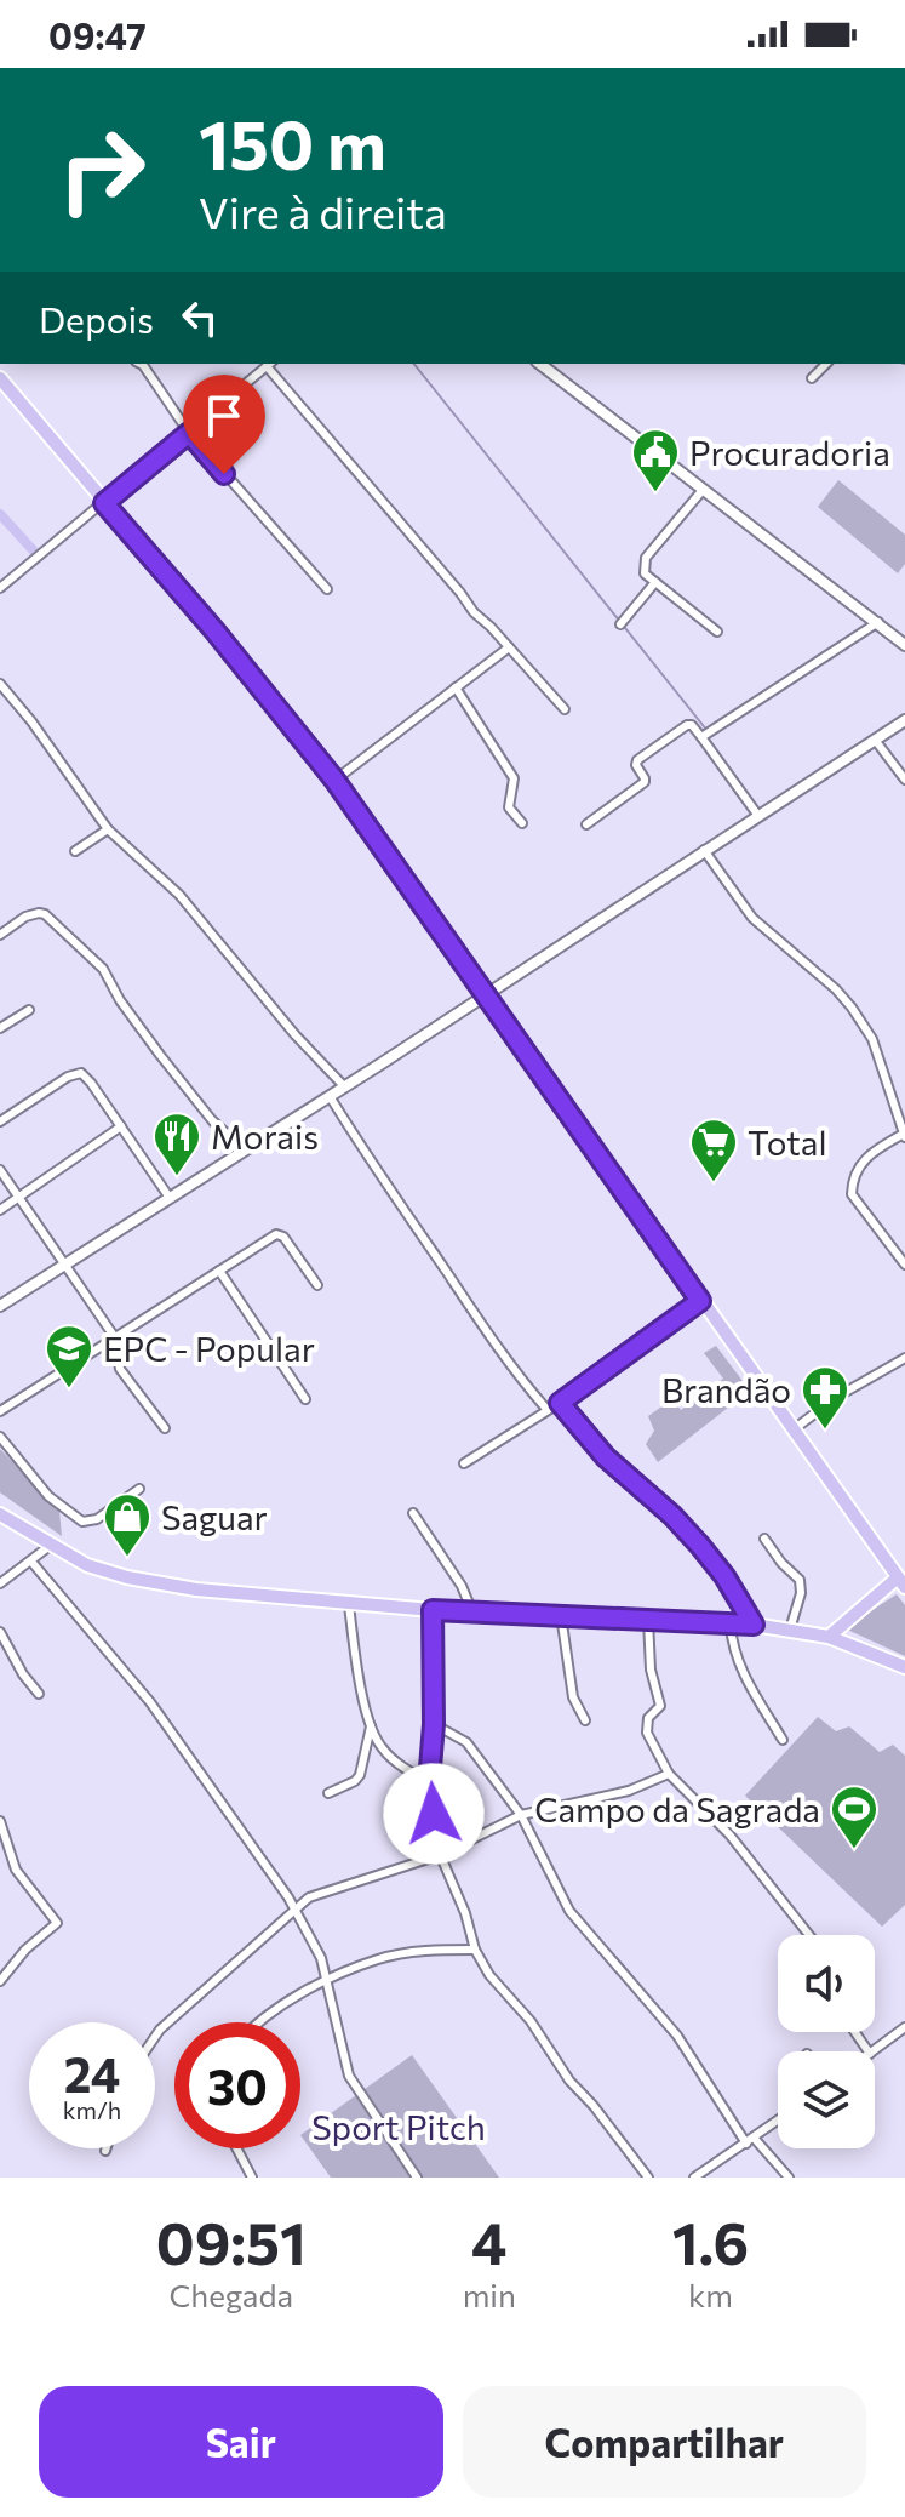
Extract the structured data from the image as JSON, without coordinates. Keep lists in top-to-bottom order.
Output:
{
  "parks": ["Sport Pitch"],
  "places": {
    "public building": ["Procuradoria"],
    "restaurant": ["Morais"],
    "supermarket": ["Total"],
    "school or university": ["EPC - Popular"],
    "pharmacy": ["Brandão"],
    "shop": ["Saguar"],
    "sports": ["Campo da Sagrada"]
  },
  "page": {
    "status": "09:47",
    "turn": ["150 m", "Vire à direita"],
    "then": "Depois",
    "speed": "24 km/h",
    "limit": "30",
    "eta": [
      "09:51",
      "Chegada",
      "4",
      "min",
      "1.6",
      "km"
    ],
    "buttons": ["Sair", "Compartilhar"]
  }
}
